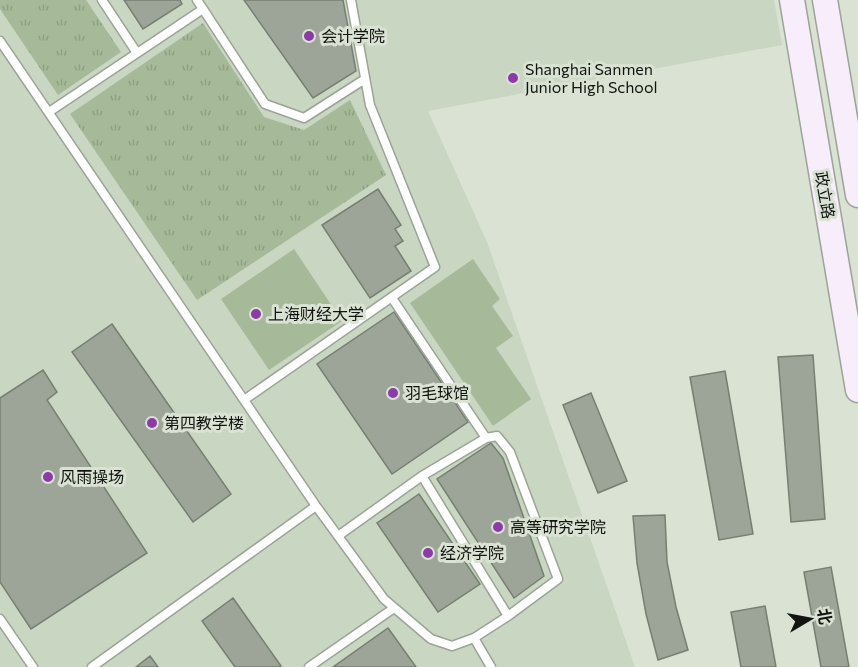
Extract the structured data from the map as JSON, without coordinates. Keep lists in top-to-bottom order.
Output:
{
  "streets": {
    "main road": ["政立路"]
  },
  "places": [
    "会计学院",
    "Shanghai Sanmen Junior High School",
    "上海财经大学",
    "羽毛球馆",
    "第四教学楼",
    "风雨操场",
    "高等研究学院",
    "经济学院"
  ],
  "north": "right"
}
